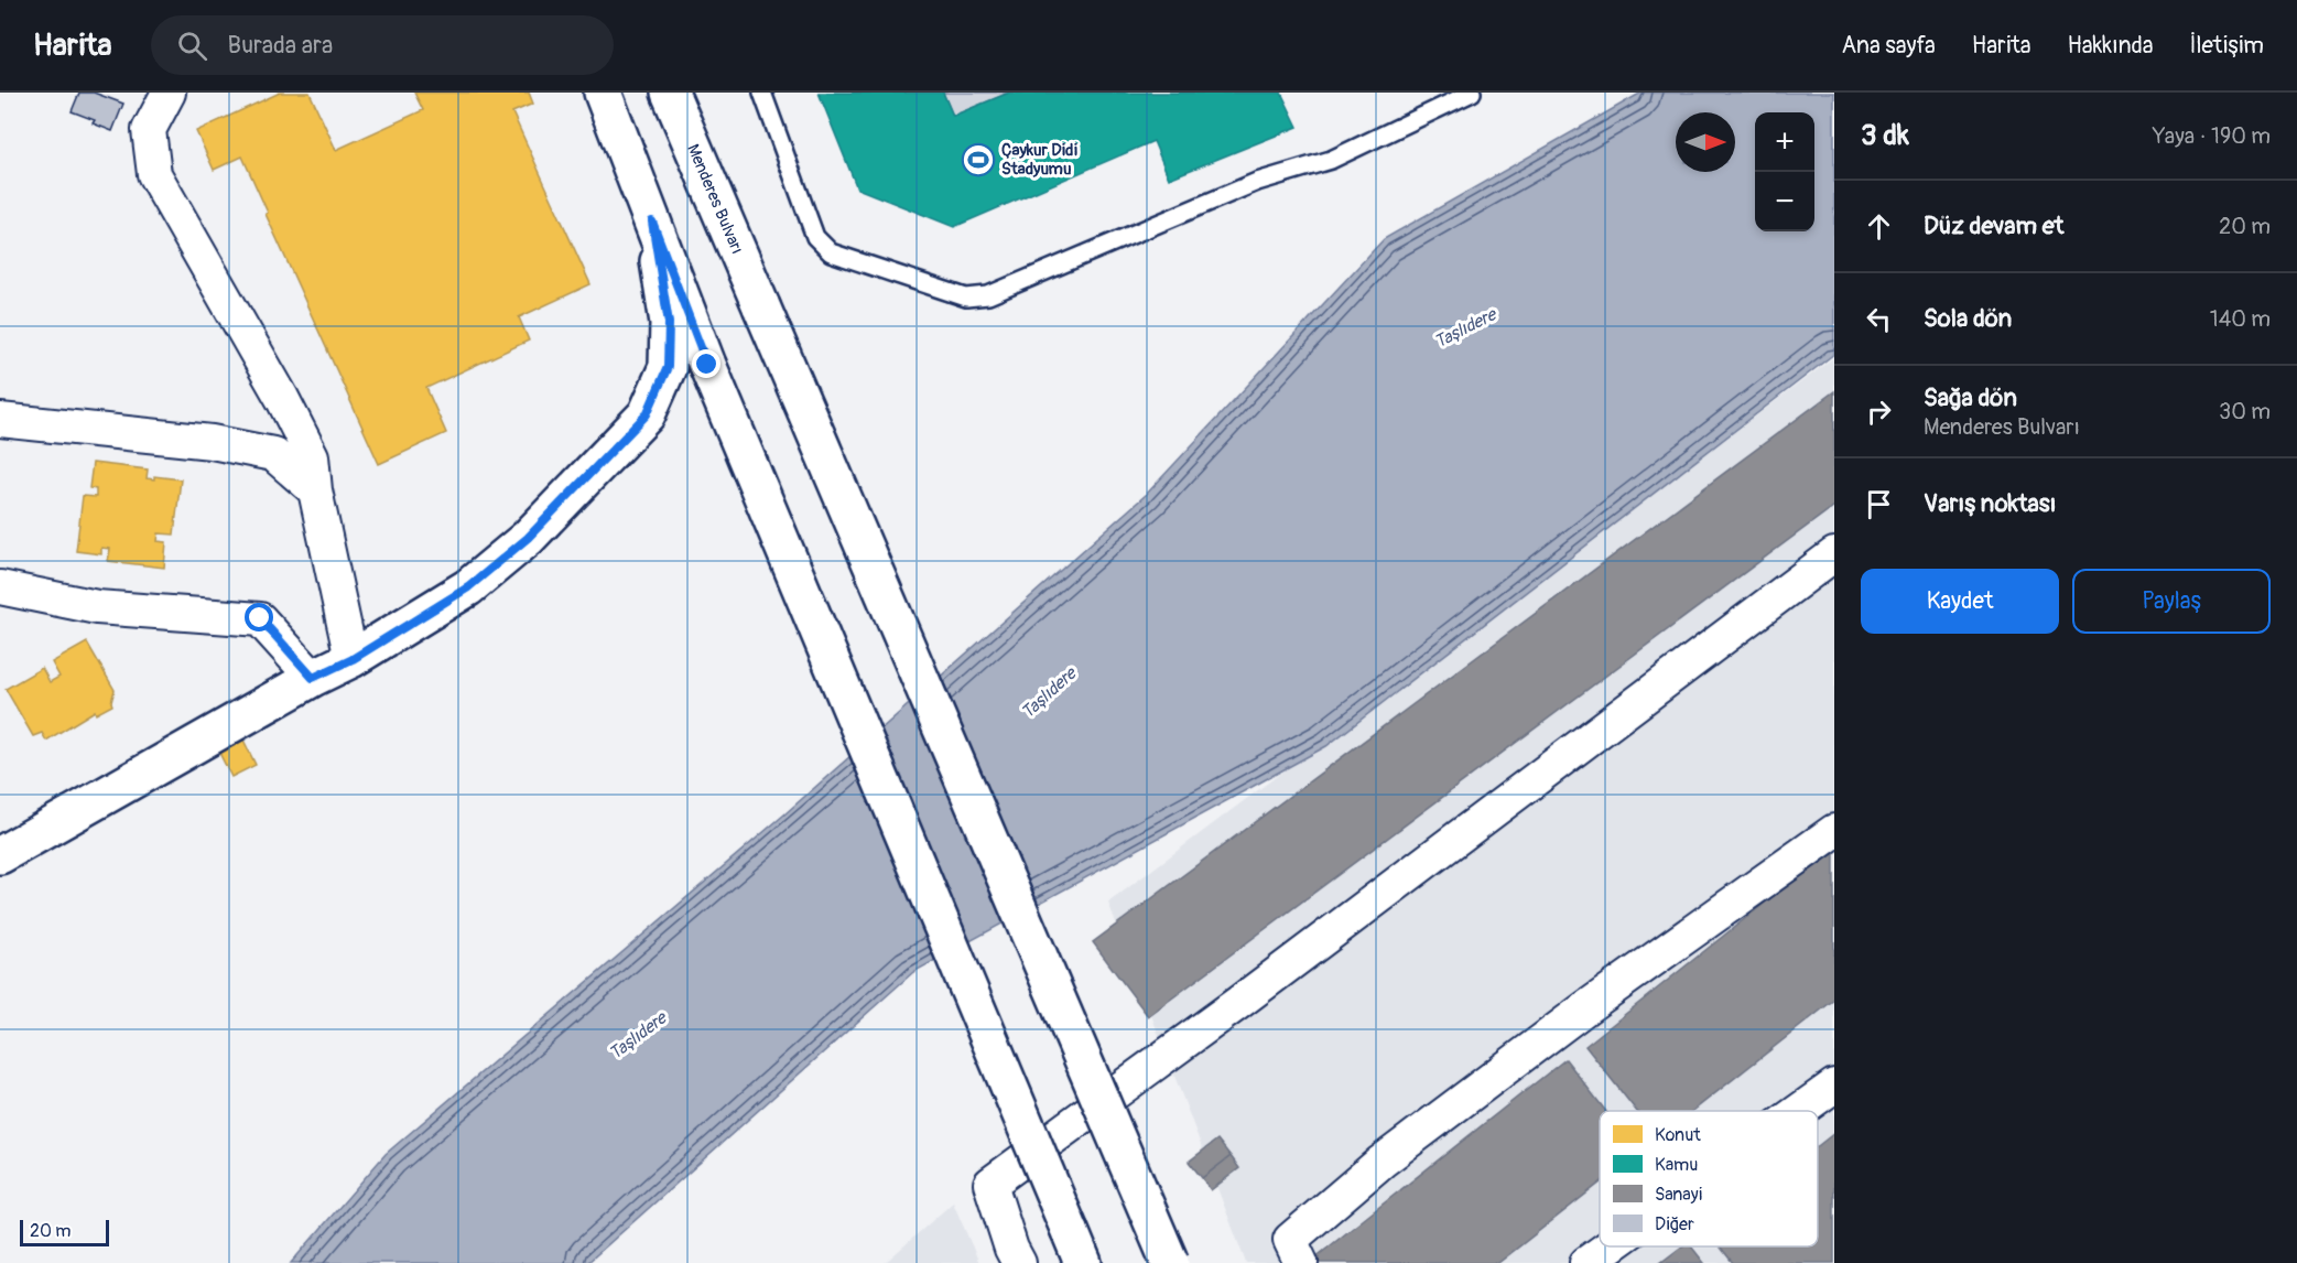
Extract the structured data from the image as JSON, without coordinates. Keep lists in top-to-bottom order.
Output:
{
  "streets": {
    "main road": ["Menderes Bulvarı"]
  },
  "water": ["Taşlıdere"],
  "places": {
    "sports": ["Çaykur Didi Stadyumu"]
  },
  "legend": [
    "Konut",
    "Kamu",
    "Sanayi",
    "Diğer"
  ],
  "scale_bar": "20 m",
  "north": "right",
  "page": {
    "header": "Harita",
    "search": "Burada ara",
    "nav": [
      "Ana sayfa",
      "Harita",
      "Hakkında",
      "İletişim"
    ],
    "heading": ["3 dk", "Yaya · 190 m"],
    "map_buttons": ["+", "−"],
    "list": [
      ["Düz devam et", "20 m"],
      ["Sola dön", "140 m"],
      ["Sağa dön", "Menderes Bulvarı", "30 m"],
      "Varış noktası"
    ],
    "buttons": ["Kaydet", "Paylaş"],
    "scale": "20 m"
  }
}
